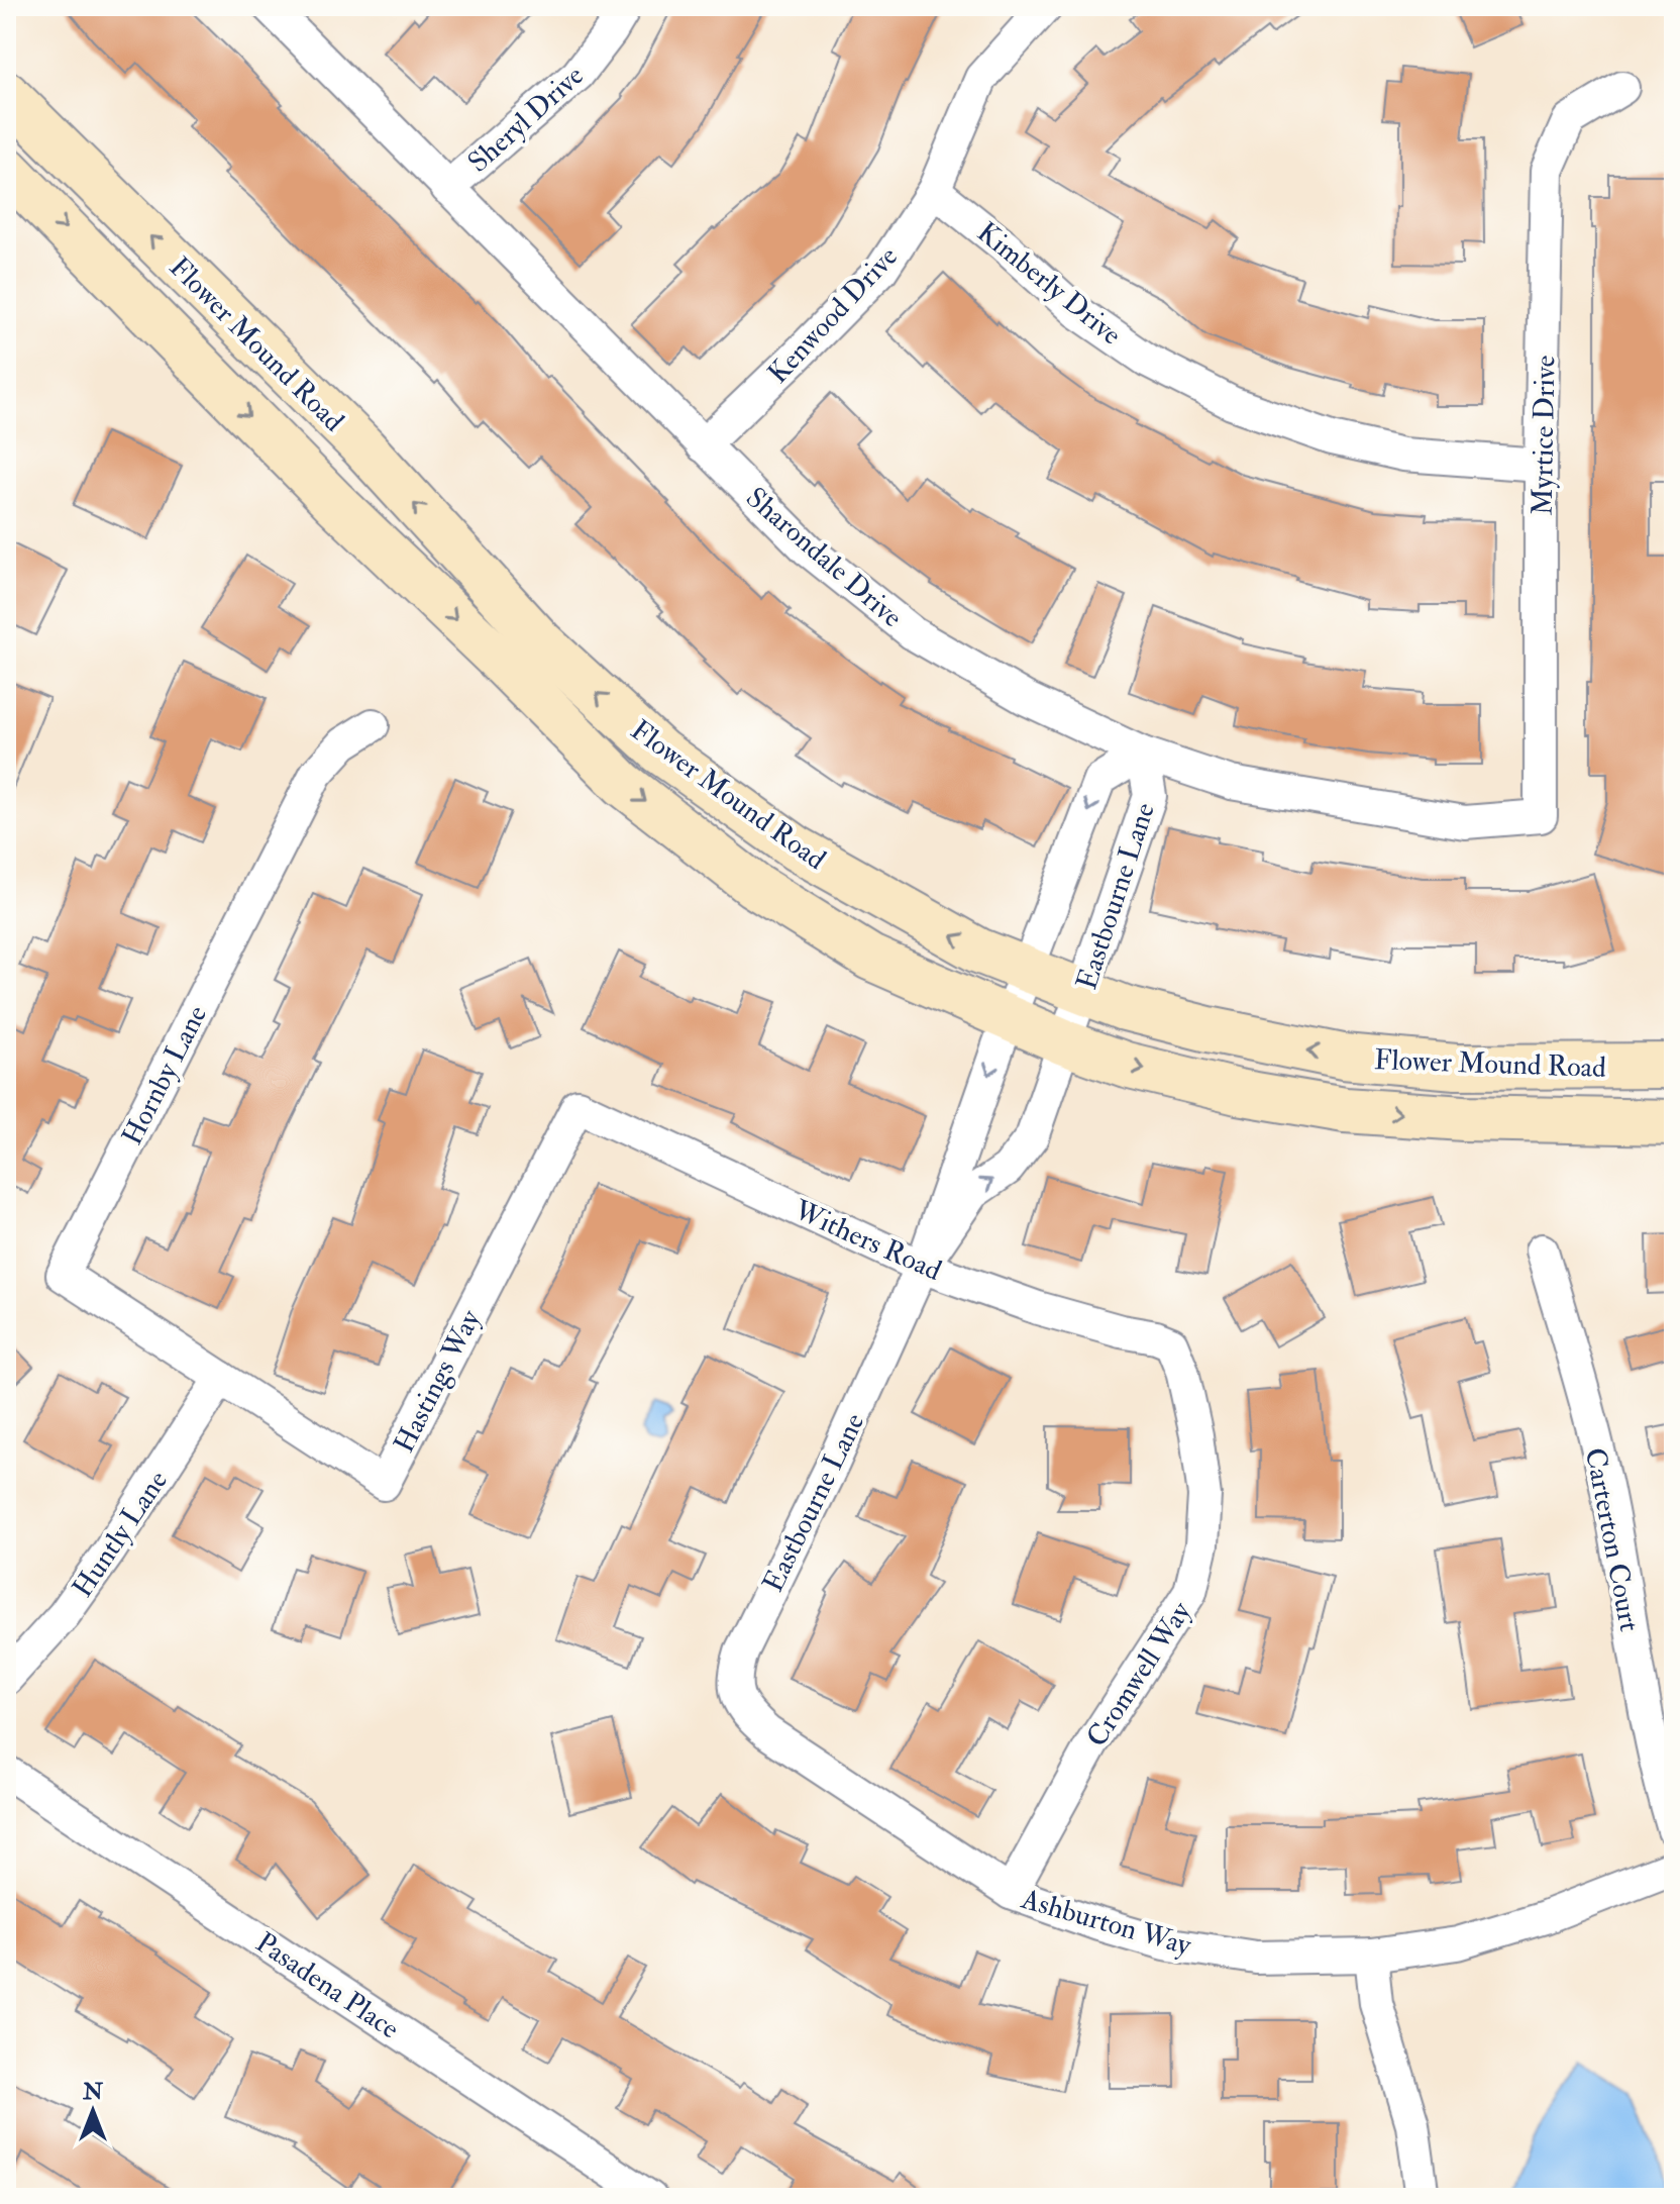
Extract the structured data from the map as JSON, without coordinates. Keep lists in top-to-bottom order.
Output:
{
  "streets": {
    "main road": ["Flower Mound Road"],
    "street": [
      "Sheryl Drive",
      "Kimberly Drive",
      "Kenwood Drive",
      "Myrtice Drive",
      "Sharondale Drive",
      "Eastbourne Lane",
      "Hornby Lane",
      "Withers Road",
      "Hastings Way",
      "Huntly Lane",
      "Carterton Court",
      "Cromwell Way",
      "Ashburton Way",
      "Pasadena Place"
    ]
  },
  "crossings": [
    ["Sheryl Drive", "Sharondale Drive"],
    ["Kimberly Drive", "Kenwood Drive"],
    ["Kimberly Drive", "Myrtice Drive"],
    ["Kenwood Drive", "Sharondale Drive"],
    ["Flower Mound Road", "Eastbourne Lane"],
    ["Myrtice Drive", "Sharondale Drive"],
    ["Sharondale Drive", "Eastbourne Lane"],
    ["Eastbourne Lane", "Withers Road"],
    ["Eastbourne Lane", "Ashburton Way"],
    ["Hornby Lane", "Hastings Way"],
    ["Hornby Lane", "Huntly Lane"],
    ["Withers Road", "Hastings Way"],
    ["Withers Road", "Cromwell Way"],
    ["Hastings Way", "Huntly Lane"],
    ["Cromwell Way", "Ashburton Way"]
  ],
  "north": "top"
}
